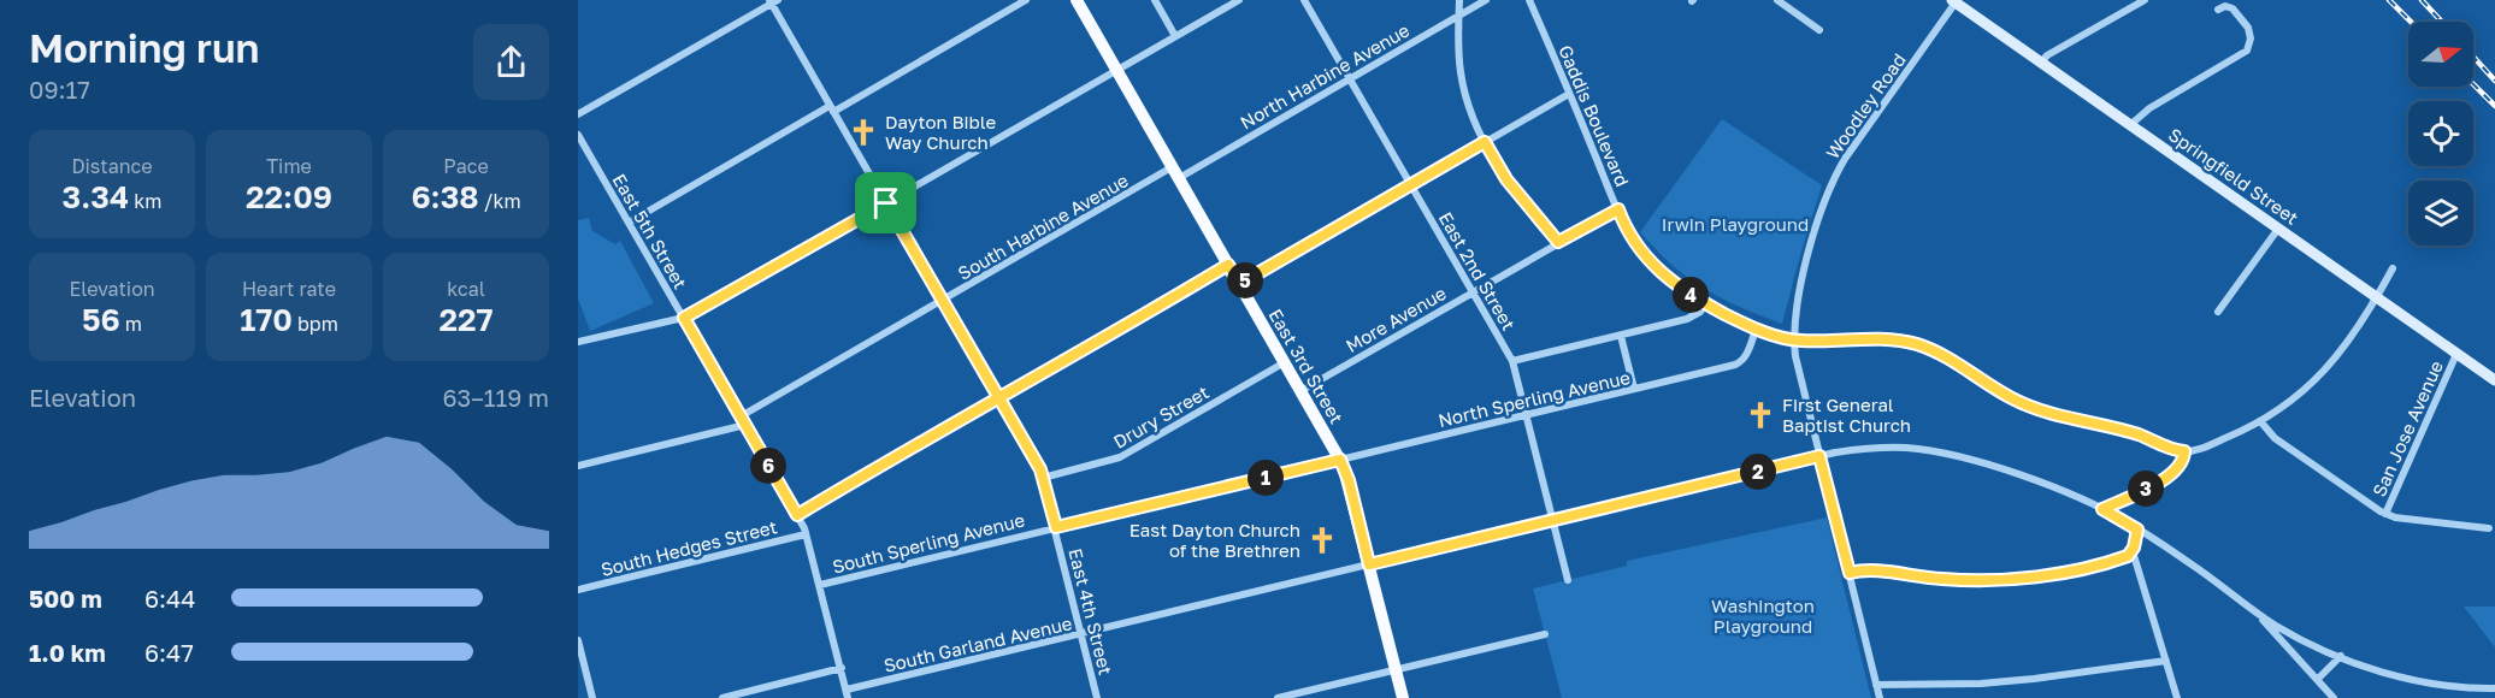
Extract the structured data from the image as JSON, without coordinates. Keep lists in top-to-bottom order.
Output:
{
  "streets": {
    "main road": ["Springfield Street", "East 3rd Street"],
    "street": [
      "North Harbine Avenue",
      "Woodley Road",
      "Gaddis Boulevard",
      "South Harbine Avenue",
      "East 5th Street",
      "East 2nd Street",
      "More Avenue",
      "North Sperling Avenue",
      "Drury Street",
      "San Jose Avenue",
      "South Sperling Avenue",
      "South Hedges Street",
      "East 4th Street",
      "South Garland Avenue"
    ]
  },
  "crossings": [
    ["North Harbine Avenue", "South Harbine Avenue"],
    ["North Harbine Avenue", "East 2nd Street"],
    ["North Harbine Avenue", "East 3rd Street"],
    ["Woodley Road", "Gaddis Boulevard"],
    ["Woodley Road", "Springfield Street"],
    ["Woodley Road", "South Garland Avenue"],
    ["Gaddis Boulevard", "More Avenue"],
    ["Gaddis Boulevard", "North Sperling Avenue"],
    ["Springfield Street", "San Jose Avenue"],
    ["South Harbine Avenue", "East 5th Street"],
    ["South Harbine Avenue", "East 3rd Street"],
    ["South Harbine Avenue", "East 4th Street"],
    ["East 5th Street", "South Sperling Avenue"],
    ["East 5th Street", "South Hedges Street"],
    ["East 5th Street", "South Garland Avenue"],
    ["East 2nd Street", "More Avenue"],
    ["East 2nd Street", "North Sperling Avenue"],
    ["East 2nd Street", "South Garland Avenue"],
    ["More Avenue", "East 3rd Street"],
    ["East 3rd Street", "North Sperling Avenue"],
    ["East 3rd Street", "Drury Street"],
    ["East 3rd Street", "South Sperling Avenue"],
    ["East 3rd Street", "South Hedges Street"],
    ["East 3rd Street", "South Garland Avenue"],
    ["North Sperling Avenue", "South Sperling Avenue"],
    ["Drury Street", "East 4th Street"],
    ["South Sperling Avenue", "East 4th Street"],
    ["South Hedges Street", "East 4th Street"],
    ["East 4th Street", "South Garland Avenue"]
  ],
  "parks": ["Irwin Playground", "Washington Playground"],
  "places": {
    "church": ["Dayton Bible Way Church", "First General Baptist Church", "East Dayton Church of the Brethren"]
  },
  "north": "right",
  "page": {
    "heading": ["Morning run", "09:17"],
    "stats": [
      ["Distance", "3.34 km"],
      ["Time", "22:09"],
      ["Pace", "6:38 /km"],
      ["Elevation", "56 m"],
      ["Heart rate", "170 bpm"],
      ["kcal", "227"]
    ],
    "pins": [
      "5",
      "4",
      "6",
      "2",
      "1",
      "3"
    ],
    "chart": ["Elevation", "63–119 m"],
    "list": [
      {
        "name": "500 m",
        "note": "6:44"
      },
      {
        "name": "1.0 km",
        "note": "6:47"
      }
    ]
  }
}
